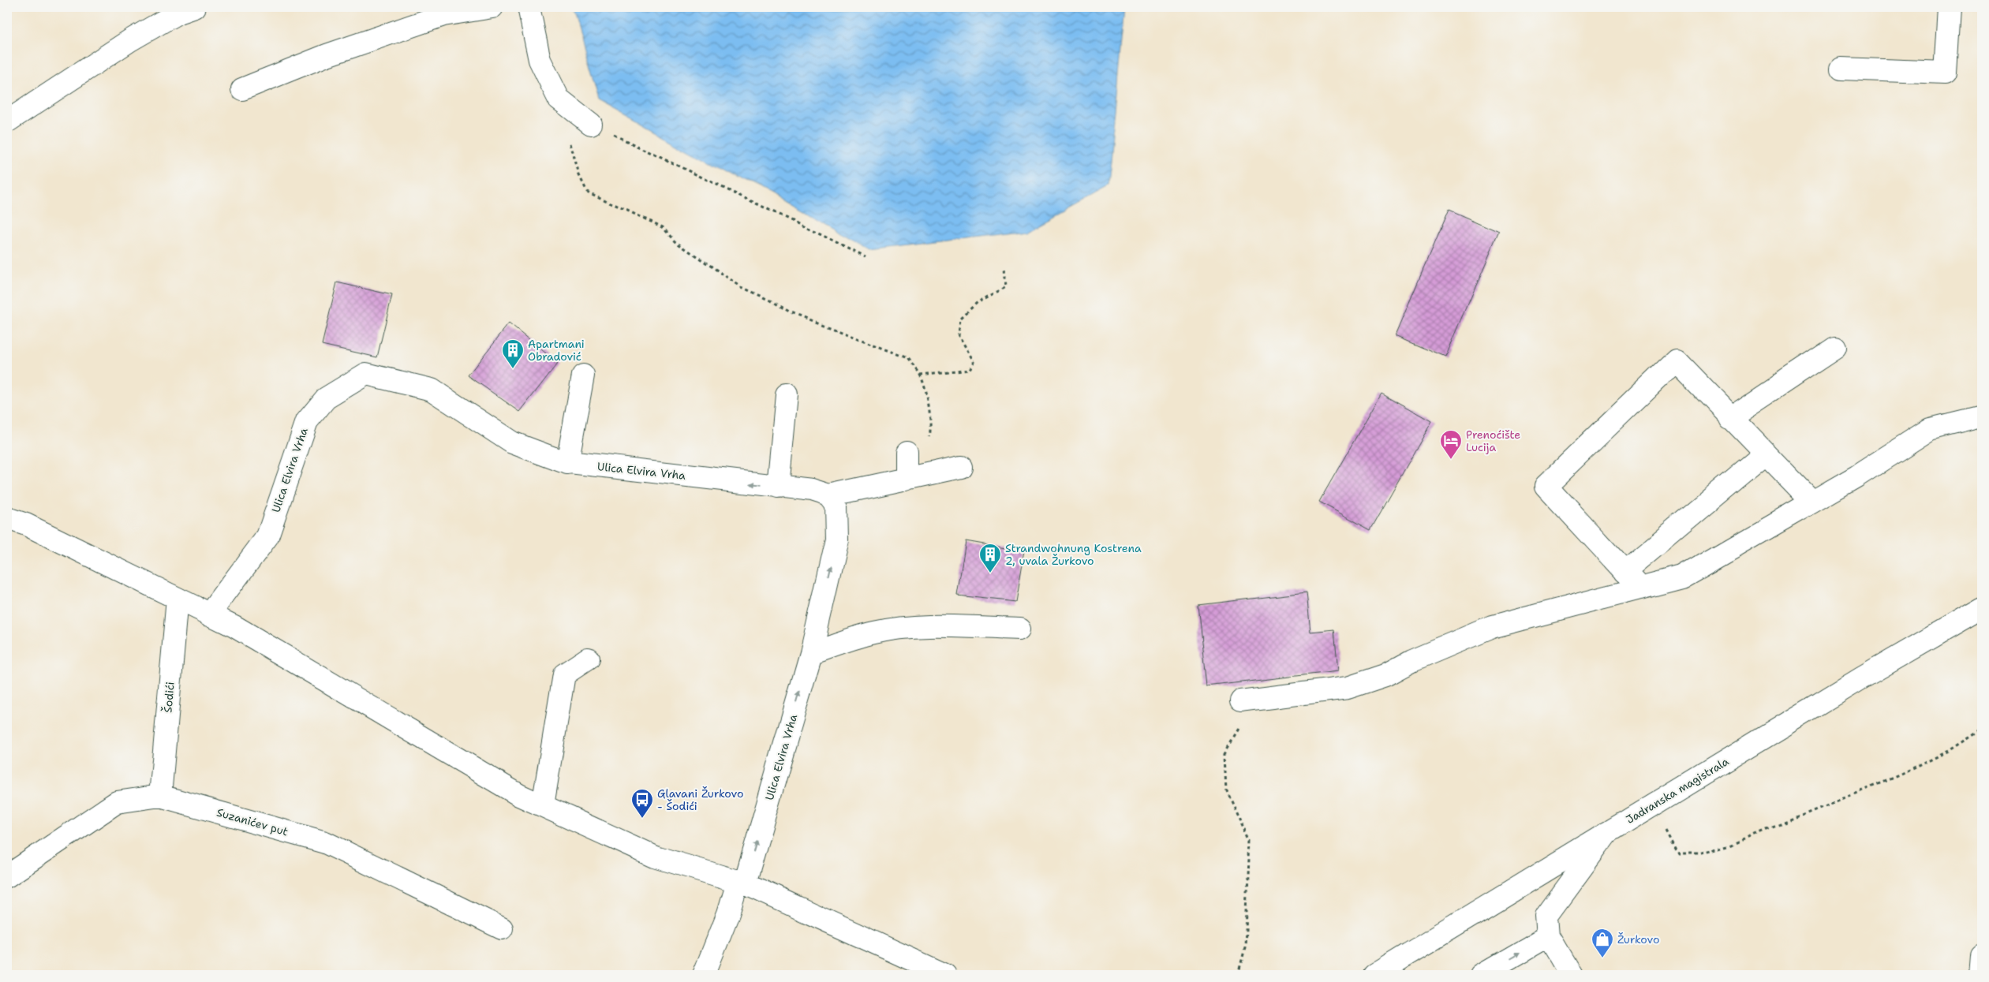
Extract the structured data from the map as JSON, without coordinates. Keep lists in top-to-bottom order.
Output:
{
  "streets": {
    "street": [
      "Ulica Elvira Vrha",
      "Šodići",
      "Jadranska magistrala",
      "Suzanićev put"
    ]
  },
  "crossings": [
    ["Šodići", "Suzanićev put"]
  ],
  "places": {
    "building": ["Apartmani Obradović", "Strandwohnung Kostrena 2, uvala Žurkovo"],
    "hotel": ["Prenoćište Lucija"],
    "bus stop": ["Glavani Žurkovo - Šodići"],
    "shop": ["Žurkovo"]
  }
}
